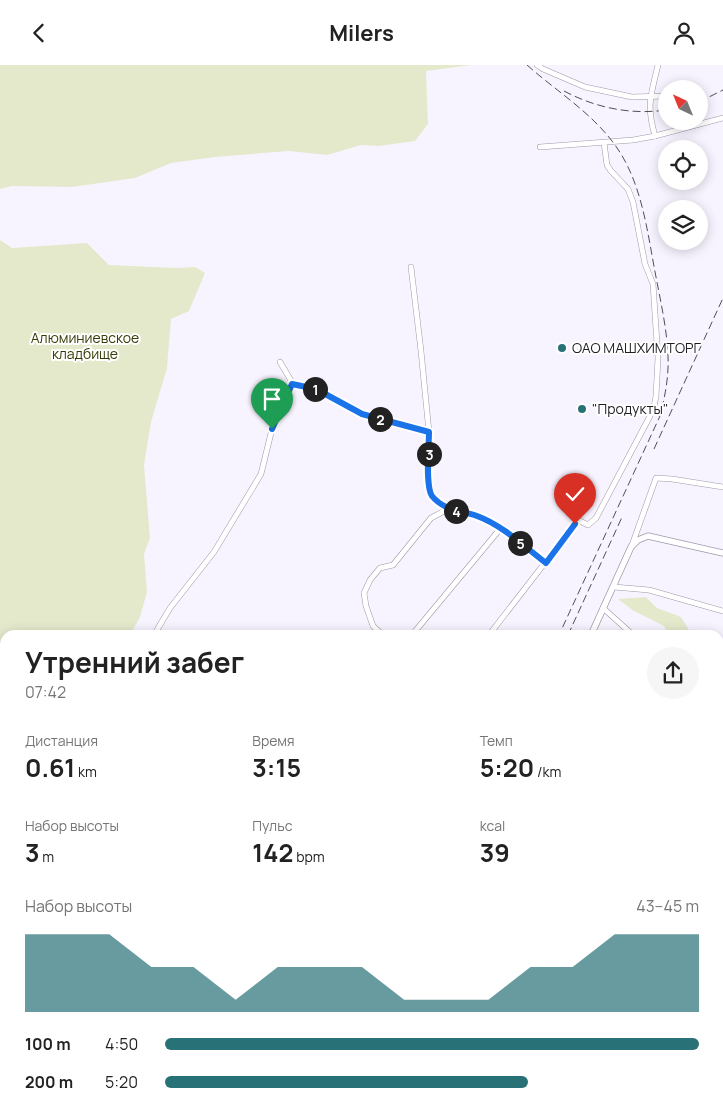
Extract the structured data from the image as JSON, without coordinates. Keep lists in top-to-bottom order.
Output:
{
  "parks": ["Алюминиевское кладбище"],
  "places": ["ОАО МАШХИМТОРГ", "\"Продукты\""],
  "north": "top left",
  "page": {
    "header": "Milers",
    "pins": [
      "1",
      "2",
      "3",
      "4",
      "5"
    ],
    "heading": ["Утренний забег", "07:42"],
    "stats": [
      ["Дистанция", "0.61 km"],
      ["Время", "3:15"],
      ["Темп", "5:20 /km"],
      ["Набор высоты", "3 m"],
      ["Пульс", "142 bpm"],
      ["kcal", "39"]
    ],
    "chart": ["Набор высоты", "43–45 m"],
    "list": [
      {
        "name": "100 m",
        "note": "4:50"
      },
      {
        "name": "200 m",
        "note": "5:20"
      }
    ]
  }
}
